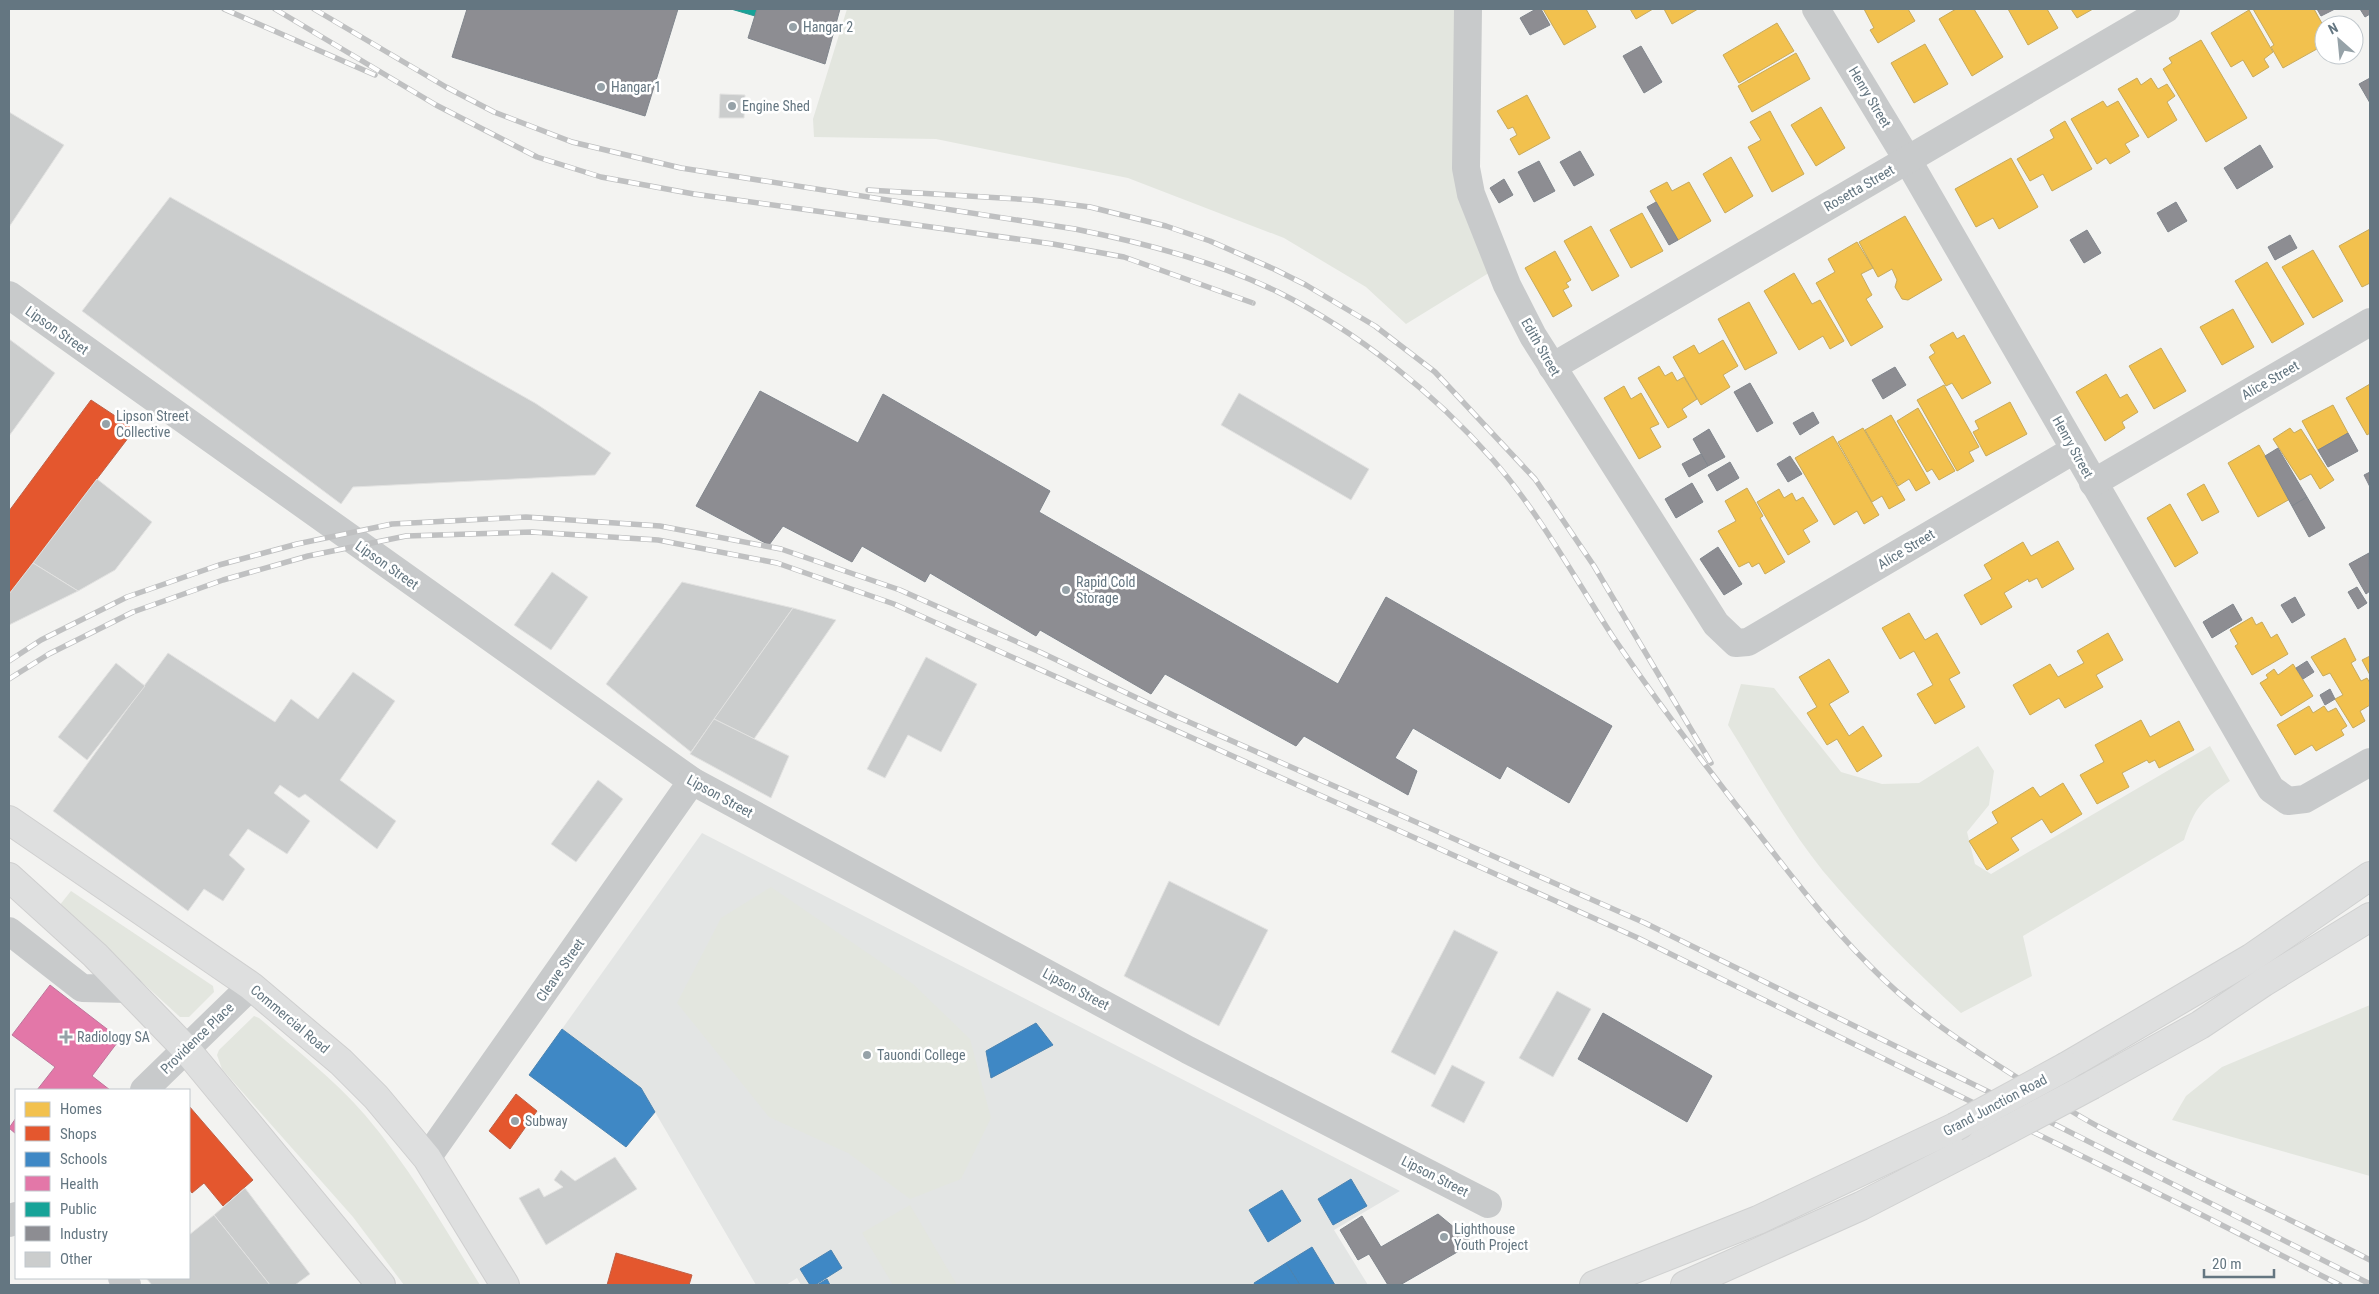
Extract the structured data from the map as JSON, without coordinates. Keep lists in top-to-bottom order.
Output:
{
  "streets": {
    "main road": ["Commercial Road", "Grand Junction Road"],
    "street": [
      "Henry Street",
      "Rosetta Street",
      "Lipson Street",
      "Edith Street",
      "Alice Street",
      "Cleave Street",
      "Providence Place"
    ]
  },
  "crossings": [
    ["Henry Street", "Rosetta Street"],
    ["Henry Street", "Alice Street"],
    ["Rosetta Street", "Edith Street"],
    ["Lipson Street", "Cleave Street"],
    ["Edith Street", "Alice Street"],
    ["Cleave Street", "Commercial Road"],
    ["Commercial Road", "Providence Place"]
  ],
  "places": {
    "other": [
      "Hangar 2",
      "Hangar 1",
      "Engine Shed",
      "Lipson Street Collective",
      "Rapid Cold Storage",
      "Tauondi College",
      "Subway",
      "Lighthouse Youth Project"
    ],
    "health": ["Radiology SA"]
  },
  "legend": [
    "Homes",
    "Shops",
    "Schools",
    "Health",
    "Public",
    "Industry",
    "Other"
  ],
  "scale_bar": "20 m",
  "north": "top left"
}
